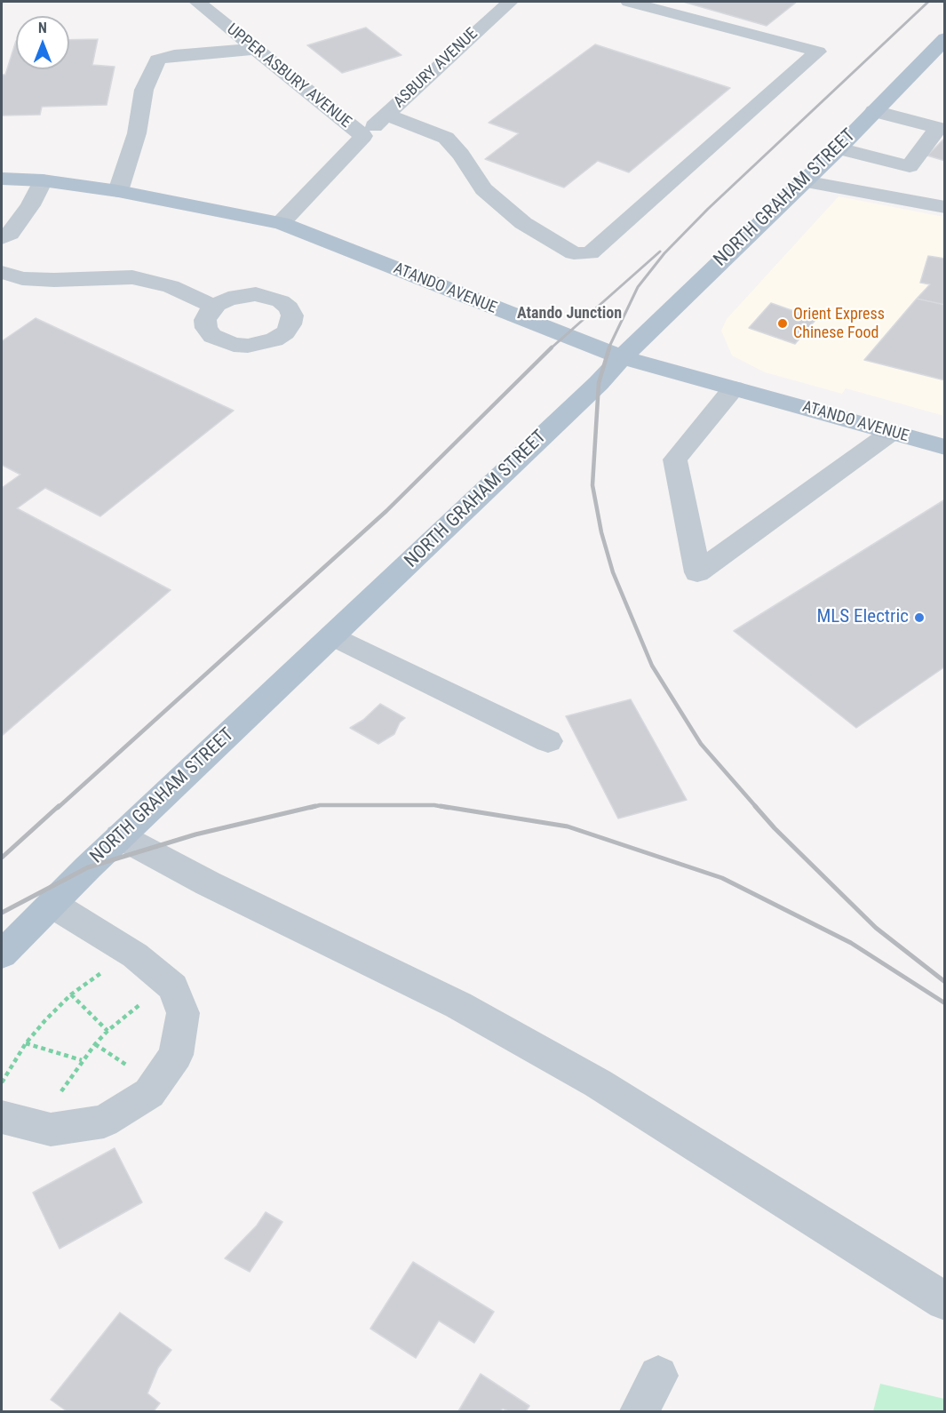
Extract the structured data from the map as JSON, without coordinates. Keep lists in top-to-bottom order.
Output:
{
  "streets": {
    "main road": ["NORTH GRAHAM STREET", "ATANDO AVENUE"],
    "street": ["ASBURY AVENUE", "UPPER ASBURY AVENUE"]
  },
  "crossings": [
    ["ASBURY AVENUE", "UPPER ASBURY AVENUE"],
    ["UPPER ASBURY AVENUE", "ATANDO AVENUE"],
    ["NORTH GRAHAM STREET", "ATANDO AVENUE"]
  ],
  "districts": ["Atando Junction"],
  "places": ["Orient Express Chinese Food", "MLS Electric"],
  "north": "top"
}
